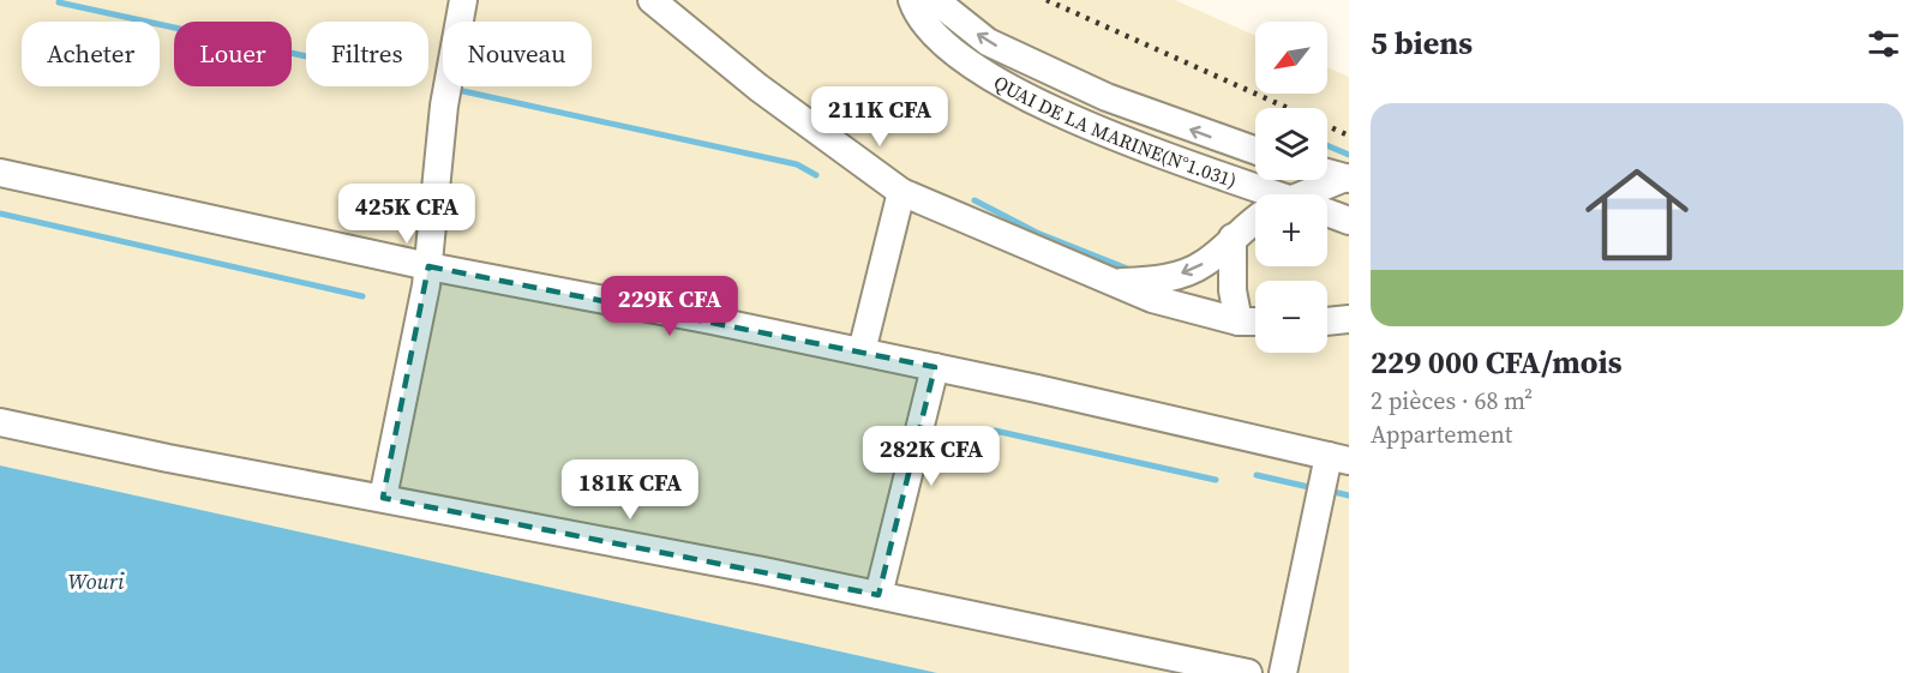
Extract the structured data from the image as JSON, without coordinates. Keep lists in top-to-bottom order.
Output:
{
  "streets": {
    "street": ["QUAI DE LA MARINE(N°1.031)"]
  },
  "water": ["Wouri"],
  "north": "bottom left",
  "page": {
    "heading": "5 biens",
    "map_buttons": ["+", "−"],
    "chip": [
      "Acheter",
      "Louer",
      "Filtres",
      "Nouveau"
    ],
    "price": [
      "211K CFA",
      "425K CFA",
      "229K CFA",
      "282K CFA",
      "181K CFA"
    ],
    "list": [
      {
        "name": "229 000 CFA/mois",
        "note": "2 pièces · 68 m² · Appartement"
      }
    ]
  }
}
